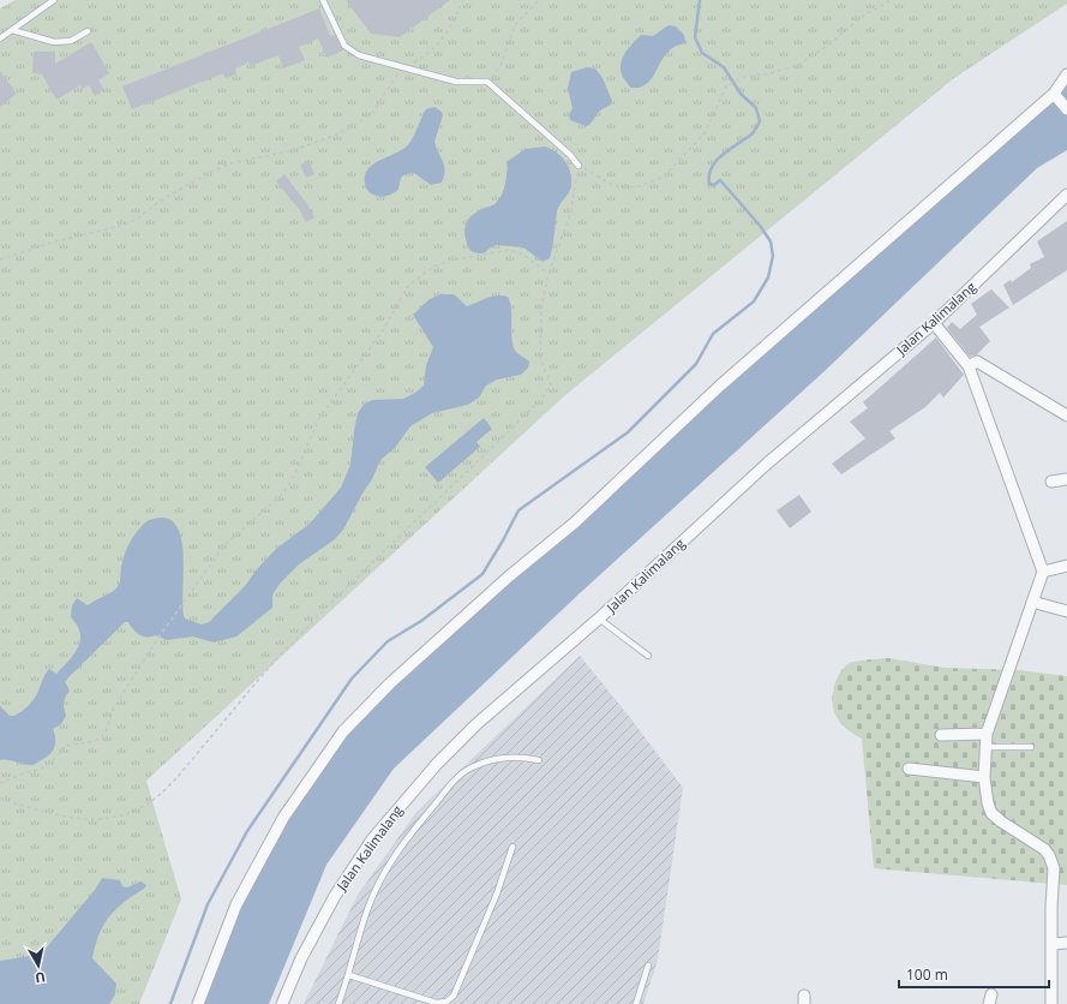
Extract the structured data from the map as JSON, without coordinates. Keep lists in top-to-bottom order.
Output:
{
  "streets": {
    "street": ["Jalan Kalimalang"]
  },
  "scale_bar": "100 m",
  "north": "bottom"
}
